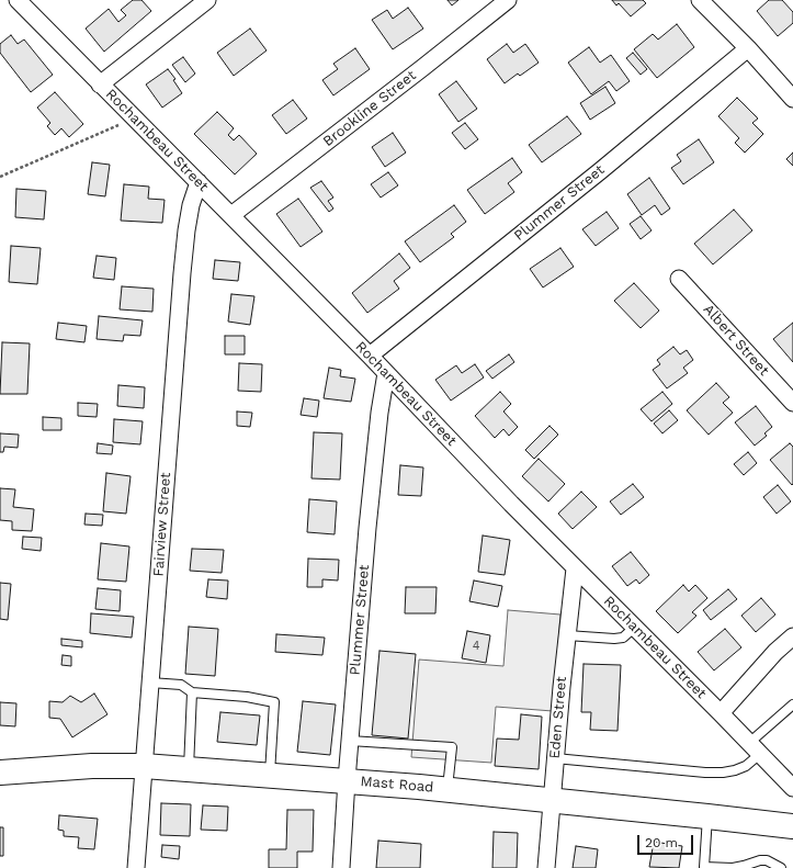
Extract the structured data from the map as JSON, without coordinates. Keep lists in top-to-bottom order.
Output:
{
  "streets": {
    "main road": ["Mast Road"],
    "street": [
      "Brookline Street",
      "Rochambeau Street",
      "Plummer Street",
      "Albert Street",
      "Fairview Street",
      "Eden Street"
    ]
  },
  "crossings": [
    ["Brookline Street", "Rochambeau Street"],
    ["Rochambeau Street", "Plummer Street"],
    ["Rochambeau Street", "Fairview Street"],
    ["Rochambeau Street", "Eden Street"],
    ["Plummer Street", "Mast Road"],
    ["Fairview Street", "Mast Road"],
    ["Eden Street", "Mast Road"]
  ],
  "house_numbers": ["4"],
  "scale_bar": "20 m"
}
